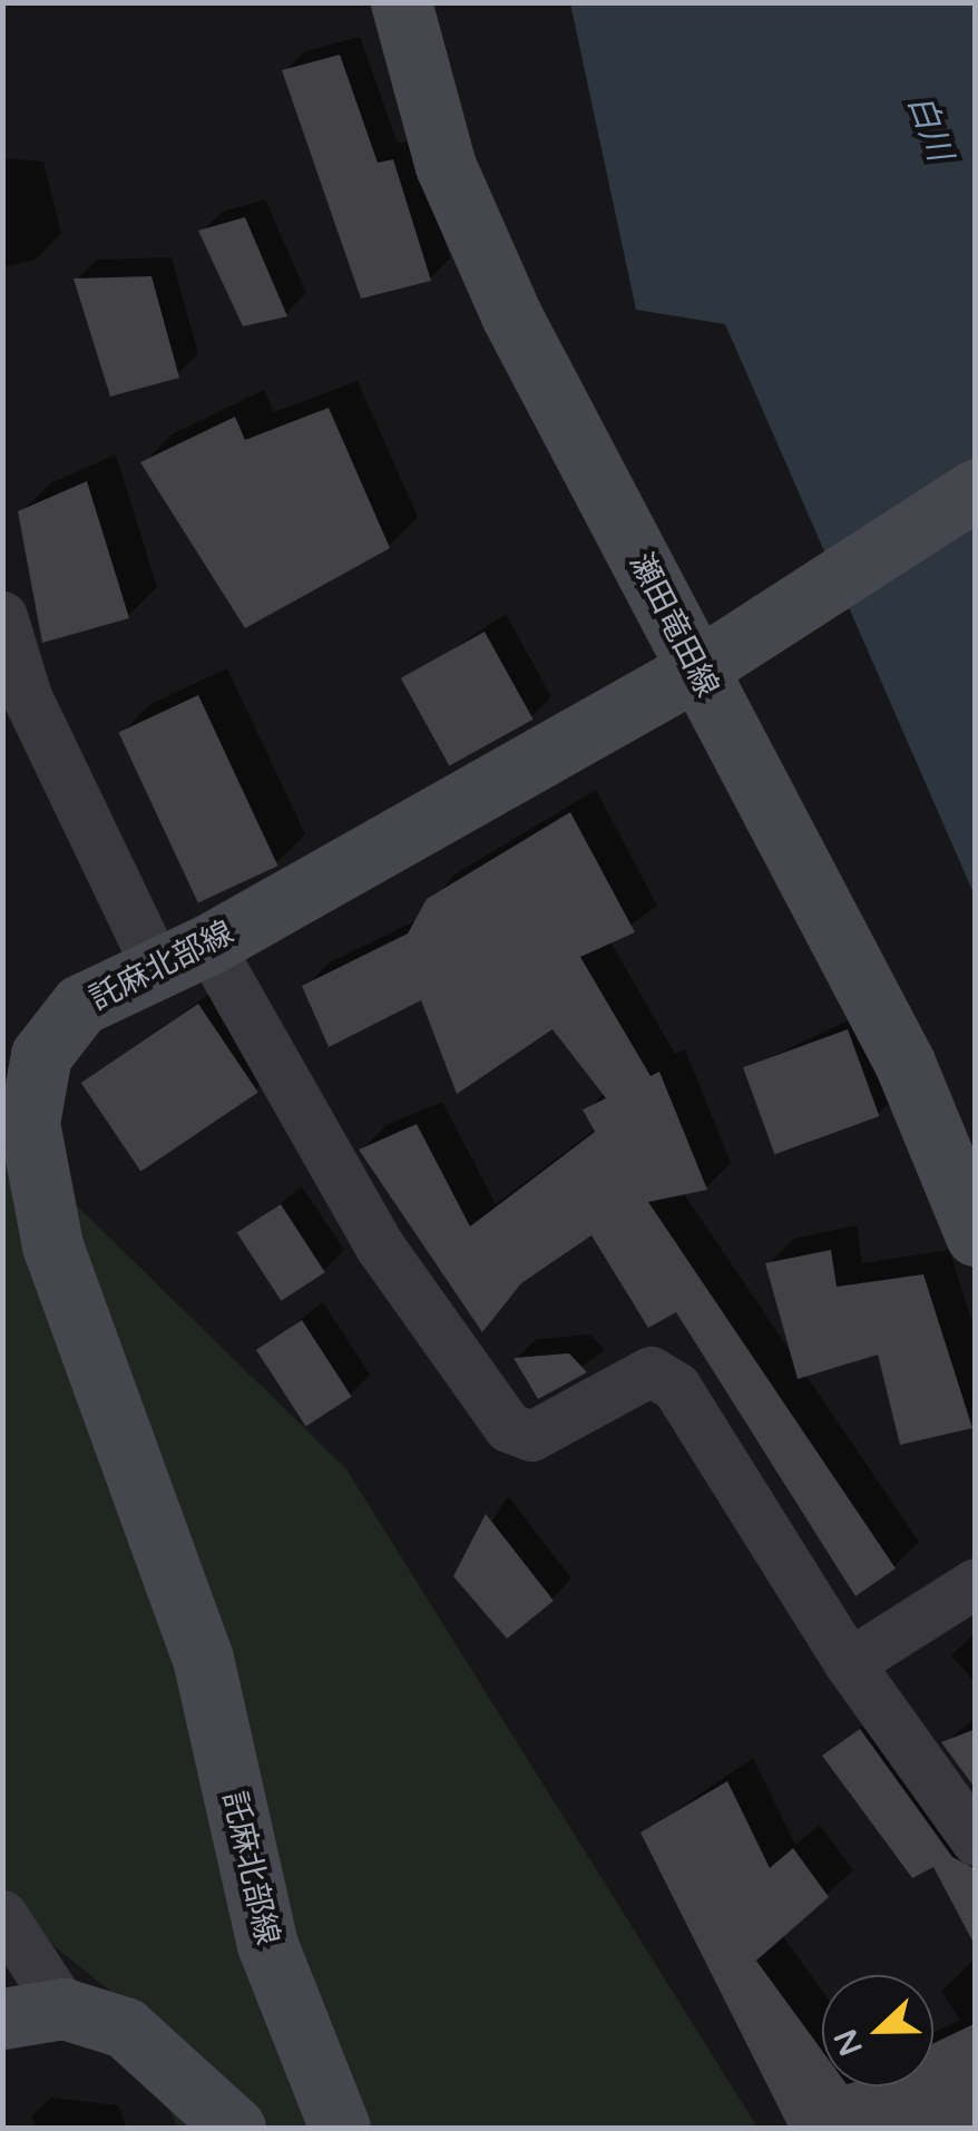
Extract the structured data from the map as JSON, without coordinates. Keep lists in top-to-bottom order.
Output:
{
  "streets": {
    "main road": ["瀬田竜田線", "託麻北部線"]
  },
  "crossings": [
    ["瀬田竜田線", "託麻北部線"]
  ],
  "water": ["白川"],
  "north": "left"
}
